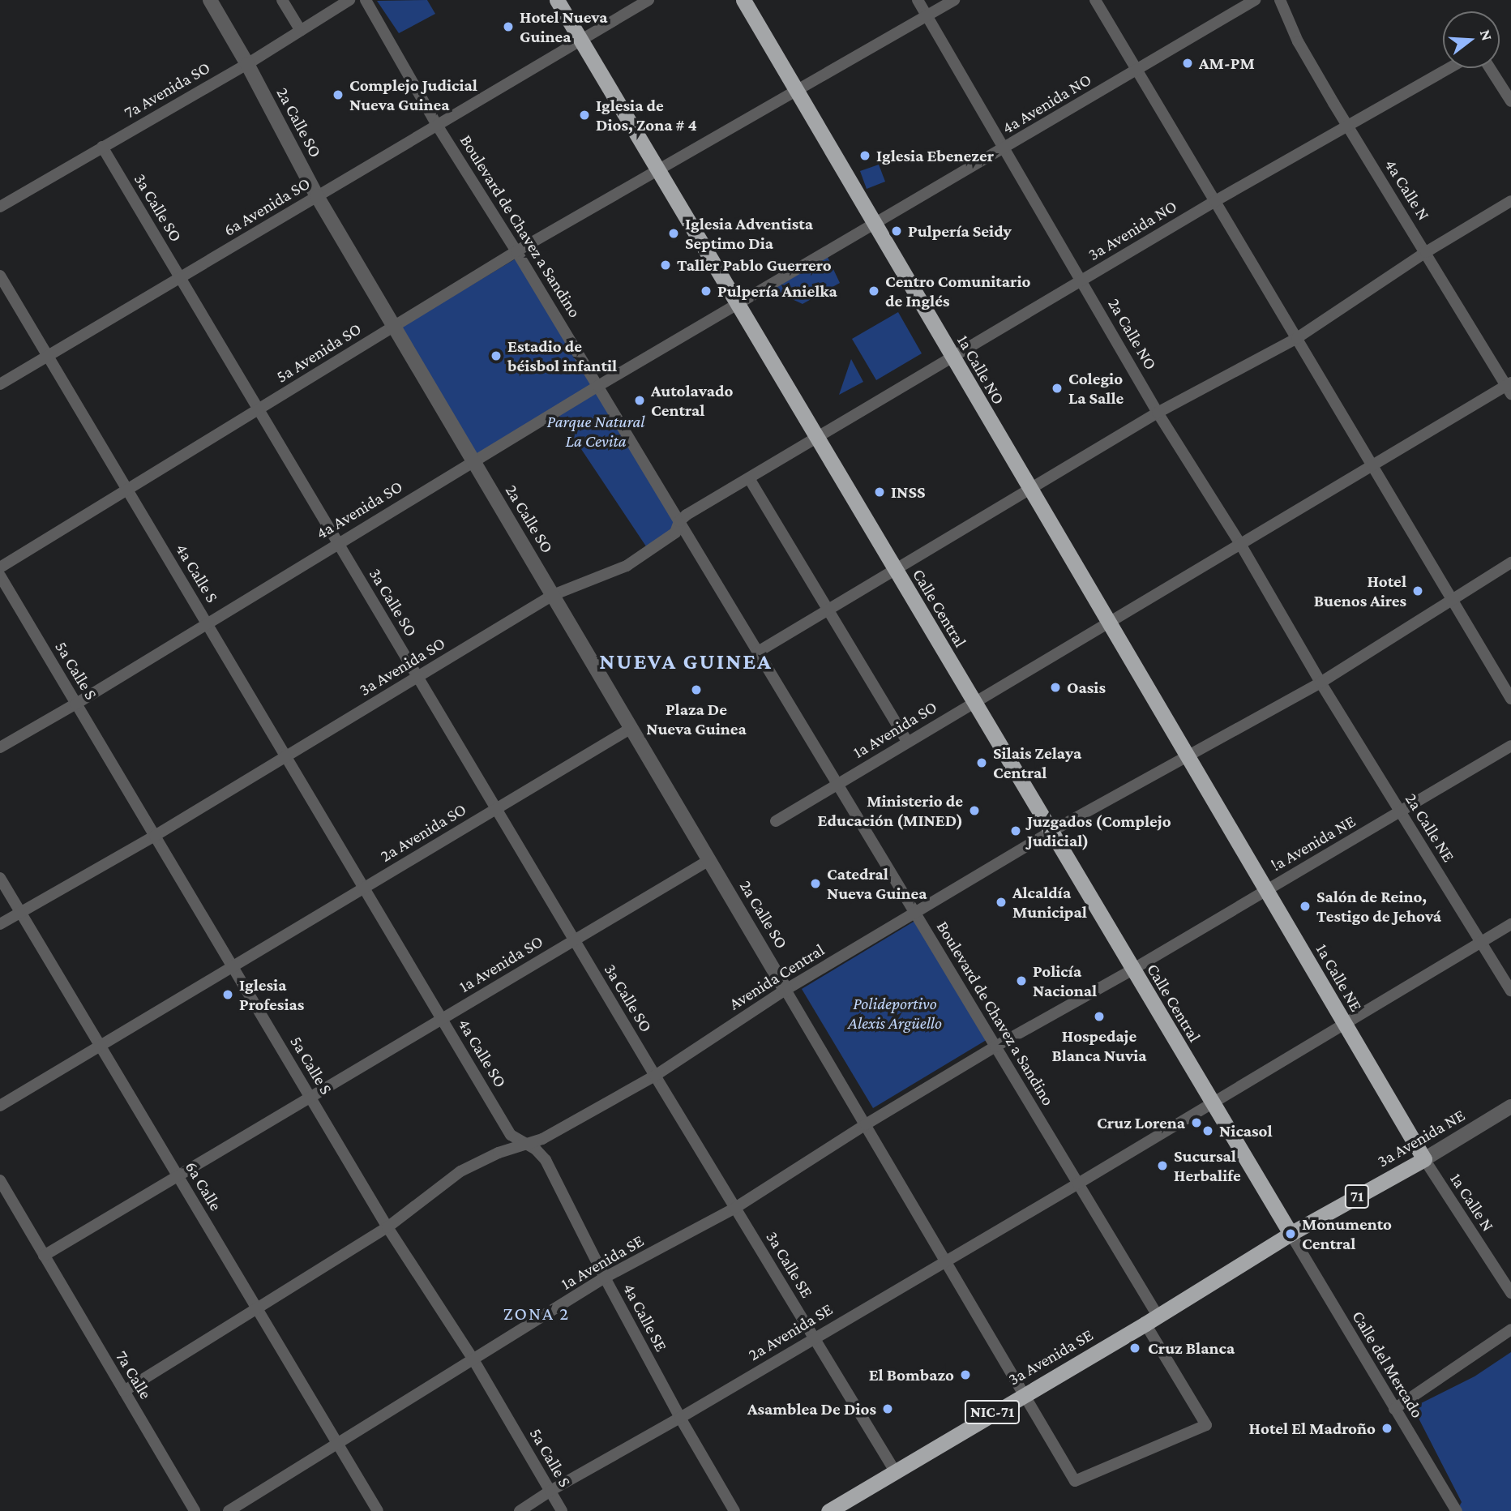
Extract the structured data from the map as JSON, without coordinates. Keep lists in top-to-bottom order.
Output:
{
  "streets": {
    "highway": [
      "1a Calle NO",
      "Calle Central",
      "1a Calle NE",
      "3a Avenida NE",
      "71",
      "3a Avenida SE",
      "NIC-71"
    ],
    "street": [
      "7a Avenida SO",
      "4a Avenida NO",
      "2a Calle SO",
      "4a Calle N",
      "6a Avenida SO",
      "3a Calle SO",
      "Boulevard de Chavez a Sandino",
      "3a Avenida NO",
      "2a Calle NO",
      "5a Avenida SO",
      "4a Avenida SO",
      "4a Calle S",
      "3a Avenida SO",
      "5a Calle S",
      "1a Avenida SO",
      "2a Calle NE",
      "2a Avenida SO",
      "!a Avenida NE",
      "Avenida Central",
      "4a Calle SO",
      "6a Calle",
      "1a Calle N",
      "1a Avenida SE",
      "3a Calle SE",
      "4a Calle SE",
      "2a Avenida SE",
      "Calle del Mercado",
      "7a Calle"
    ]
  },
  "crossings": [
    ["7a Avenida SO", "2a Calle SO"],
    ["7a Avenida SO", "3a Calle SO"],
    ["4a Avenida NO", "2a Calle NO"],
    ["4a Avenida NO", "1a Calle NO"],
    ["4a Avenida NO", "4a Avenida SO"],
    ["4a Avenida NO", "Calle Central"],
    ["2a Calle SO", "6a Avenida SO"],
    ["2a Calle SO", "5a Avenida SO"],
    ["2a Calle SO", "4a Avenida SO"],
    ["2a Calle SO", "3a Avenida SO"],
    ["2a Calle SO", "1a Avenida SO"],
    ["2a Calle SO", "2a Avenida SO"],
    ["2a Calle SO", "Avenida Central"],
    ["4a Calle N", "3a Avenida NO"],
    ["4a Calle N", "1a Avenida SO"],
    ["6a Avenida SO", "3a Calle SO"],
    ["6a Avenida SO", "Boulevard de Chavez a Sandino"],
    ["6a Avenida SO", "4a Calle S"],
    ["6a Avenida SO", "Calle Central"],
    ["3a Calle SO", "5a Avenida SO"],
    ["3a Calle SO", "4a Avenida SO"],
    ["3a Calle SO", "3a Avenida SO"],
    ["3a Calle SO", "1a Avenida SO"],
    ["3a Calle SO", "2a Avenida SO"],
    ["3a Calle SO", "Avenida Central"],
    ["3a Calle SO", "3a Calle SE"],
    ["Boulevard de Chavez a Sandino", "5a Avenida SO"],
    ["Boulevard de Chavez a Sandino", "4a Avenida SO"],
    ["Boulevard de Chavez a Sandino", "3a Avenida SO"],
    ["Boulevard de Chavez a Sandino", "1a Avenida SO"],
    ["Boulevard de Chavez a Sandino", "!a Avenida NE"],
    ["Boulevard de Chavez a Sandino", "Avenida Central"],
    ["Boulevard de Chavez a Sandino", "1a Avenida SE"],
    ["Boulevard de Chavez a Sandino", "2a Avenida SE"],
    ["Boulevard de Chavez a Sandino", "3a Avenida SE"],
    ["3a Avenida NO", "2a Calle NO"],
    ["3a Avenida NO", "1a Calle NO"],
    ["3a Avenida NO", "Calle Central"],
    ["3a Avenida NO", "3a Avenida SO"],
    ["2a Calle NO", "5a Avenida SO"],
    ["2a Calle NO", "1a Avenida SO"],
    ["2a Calle NO", "2a Calle NE"],
    ["2a Calle NO", "Avenida Central"],
    ["5a Avenida SO", "1a Calle NO"],
    ["5a Avenida SO", "4a Calle S"],
    ["5a Avenida SO", "Calle Central"],
    ["1a Calle NO", "1a Avenida SO"],
    ["1a Calle NO", "Avenida Central"],
    ["1a Calle NO", "1a Calle NE"],
    ["4a Avenida SO", "4a Calle S"],
    ["4a Avenida SO", "Calle Central"],
    ["4a Avenida SO", "5a Calle S"],
    ["4a Calle S", "3a Avenida SO"],
    ["4a Calle S", "2a Avenida SO"],
    ["4a Calle S", "4a Calle SO"],
    ["Calle Central", "3a Avenida SO"],
    ["Calle Central", "1a Avenida SO"],
    ["Calle Central", "!a Avenida NE"],
    ["Calle Central", "Avenida Central"],
    ["Calle Central", "3a Avenida NE"],
    ["Calle Central", "2a Avenida SE"],
    ["Calle Central", "3a Avenida SE"],
    ["Calle Central", "Calle del Mercado"],
    ["3a Avenida SO", "5a Calle S"],
    ["3a Avenida SO", "6a Calle"],
    ["5a Calle S", "1a Avenida SO"],
    ["5a Calle S", "2a Avenida SO"],
    ["5a Calle S", "Avenida Central"],
    ["5a Calle S", "1a Avenida SE"],
    ["5a Calle S", "2a Avenida SE"],
    ["1a Avenida SO", "4a Calle SO"],
    ["1a Avenida SO", "6a Calle"],
    ["1a Avenida SO", "7a Calle"],
    ["2a Calle NE", "!a Avenida NE"],
    ["2a Calle NE", "Avenida Central"],
    ["2a Calle NE", "2a Avenida SE"],
    ["2a Avenida SO", "4a Calle SO"],
    ["2a Avenida SO", "6a Calle"],
    ["!a Avenida NE", "1a Calle NE"],
    ["!a Avenida NE", "1a Avenida SE"],
    ["Avenida Central", "1a Calle NE"],
    ["Avenida Central", "4a Calle SO"],
    ["Avenida Central", "6a Calle"],
    ["Avenida Central", "3a Calle SE"],
    ["Avenida Central", "4a Calle SE"],
    ["Avenida Central", "7a Calle"],
    ["1a Calle NE", "3a Avenida NE"],
    ["1a Calle NE", "1a Calle N"],
    ["1a Calle NE", "2a Avenida SE"],
    ["4a Calle SO", "4a Calle SE"],
    ["3a Avenida NE", "1a Calle N"],
    ["3a Avenida NE", "3a Avenida SE"],
    ["3a Avenida NE", "Calle del Mercado"],
    ["6a Calle", "1a Avenida SE"],
    ["1a Avenida SE", "3a Calle SE"],
    ["1a Avenida SE", "4a Calle SE"],
    ["3a Calle SE", "2a Avenida SE"],
    ["3a Calle SE", "3a Avenida SE"],
    ["4a Calle SE", "2a Avenida SE"],
    ["3a Avenida SE", "Calle del Mercado"]
  ],
  "districts": ["NUEVA GUINEA", "ZONA 2"],
  "parks": ["Parque Natural La Cevita", "Polideportivo Alexis Argüello"],
  "places": [
    "Hotel Nueva Guinea",
    "AM-PM",
    "Complejo Judicial Nueva Guinea",
    "Iglesia de Dios, Zona # 4",
    "Iglesia Ebenezer",
    "Pulpería Seidy",
    "Iglesia Adventista Septimo Dia",
    "Taller Pablo Guerrero",
    "Pulpería Anielka",
    "Centro Comunitario de Inglés",
    "Estadio de béisbol infantil",
    "Colegio La Salle",
    "Autolavado Central",
    "INSS",
    "Hotel Buenos Aires",
    "Oasis",
    "Plaza De Nueva Guinea",
    "Silais Zelaya Central",
    "Ministerio de Educación (MINED)",
    "Juzgados (Complejo Judicial)",
    "Catedral Nueva Guinea",
    "Alcaldía Municipal",
    "Salón de Reino, Testigo de Jehová",
    "Policía Nacional",
    "Iglesia Profesias",
    "Hospedaje Blanca Nuvia",
    "Cruz Lorena",
    "Nicasol",
    "Sucursal Herbalife",
    "Monumento Central",
    "Cruz Blanca",
    "El Bombazo",
    "Asamblea De Dios",
    "Hotel El Madroño"
  ],
  "north": "right"
}
